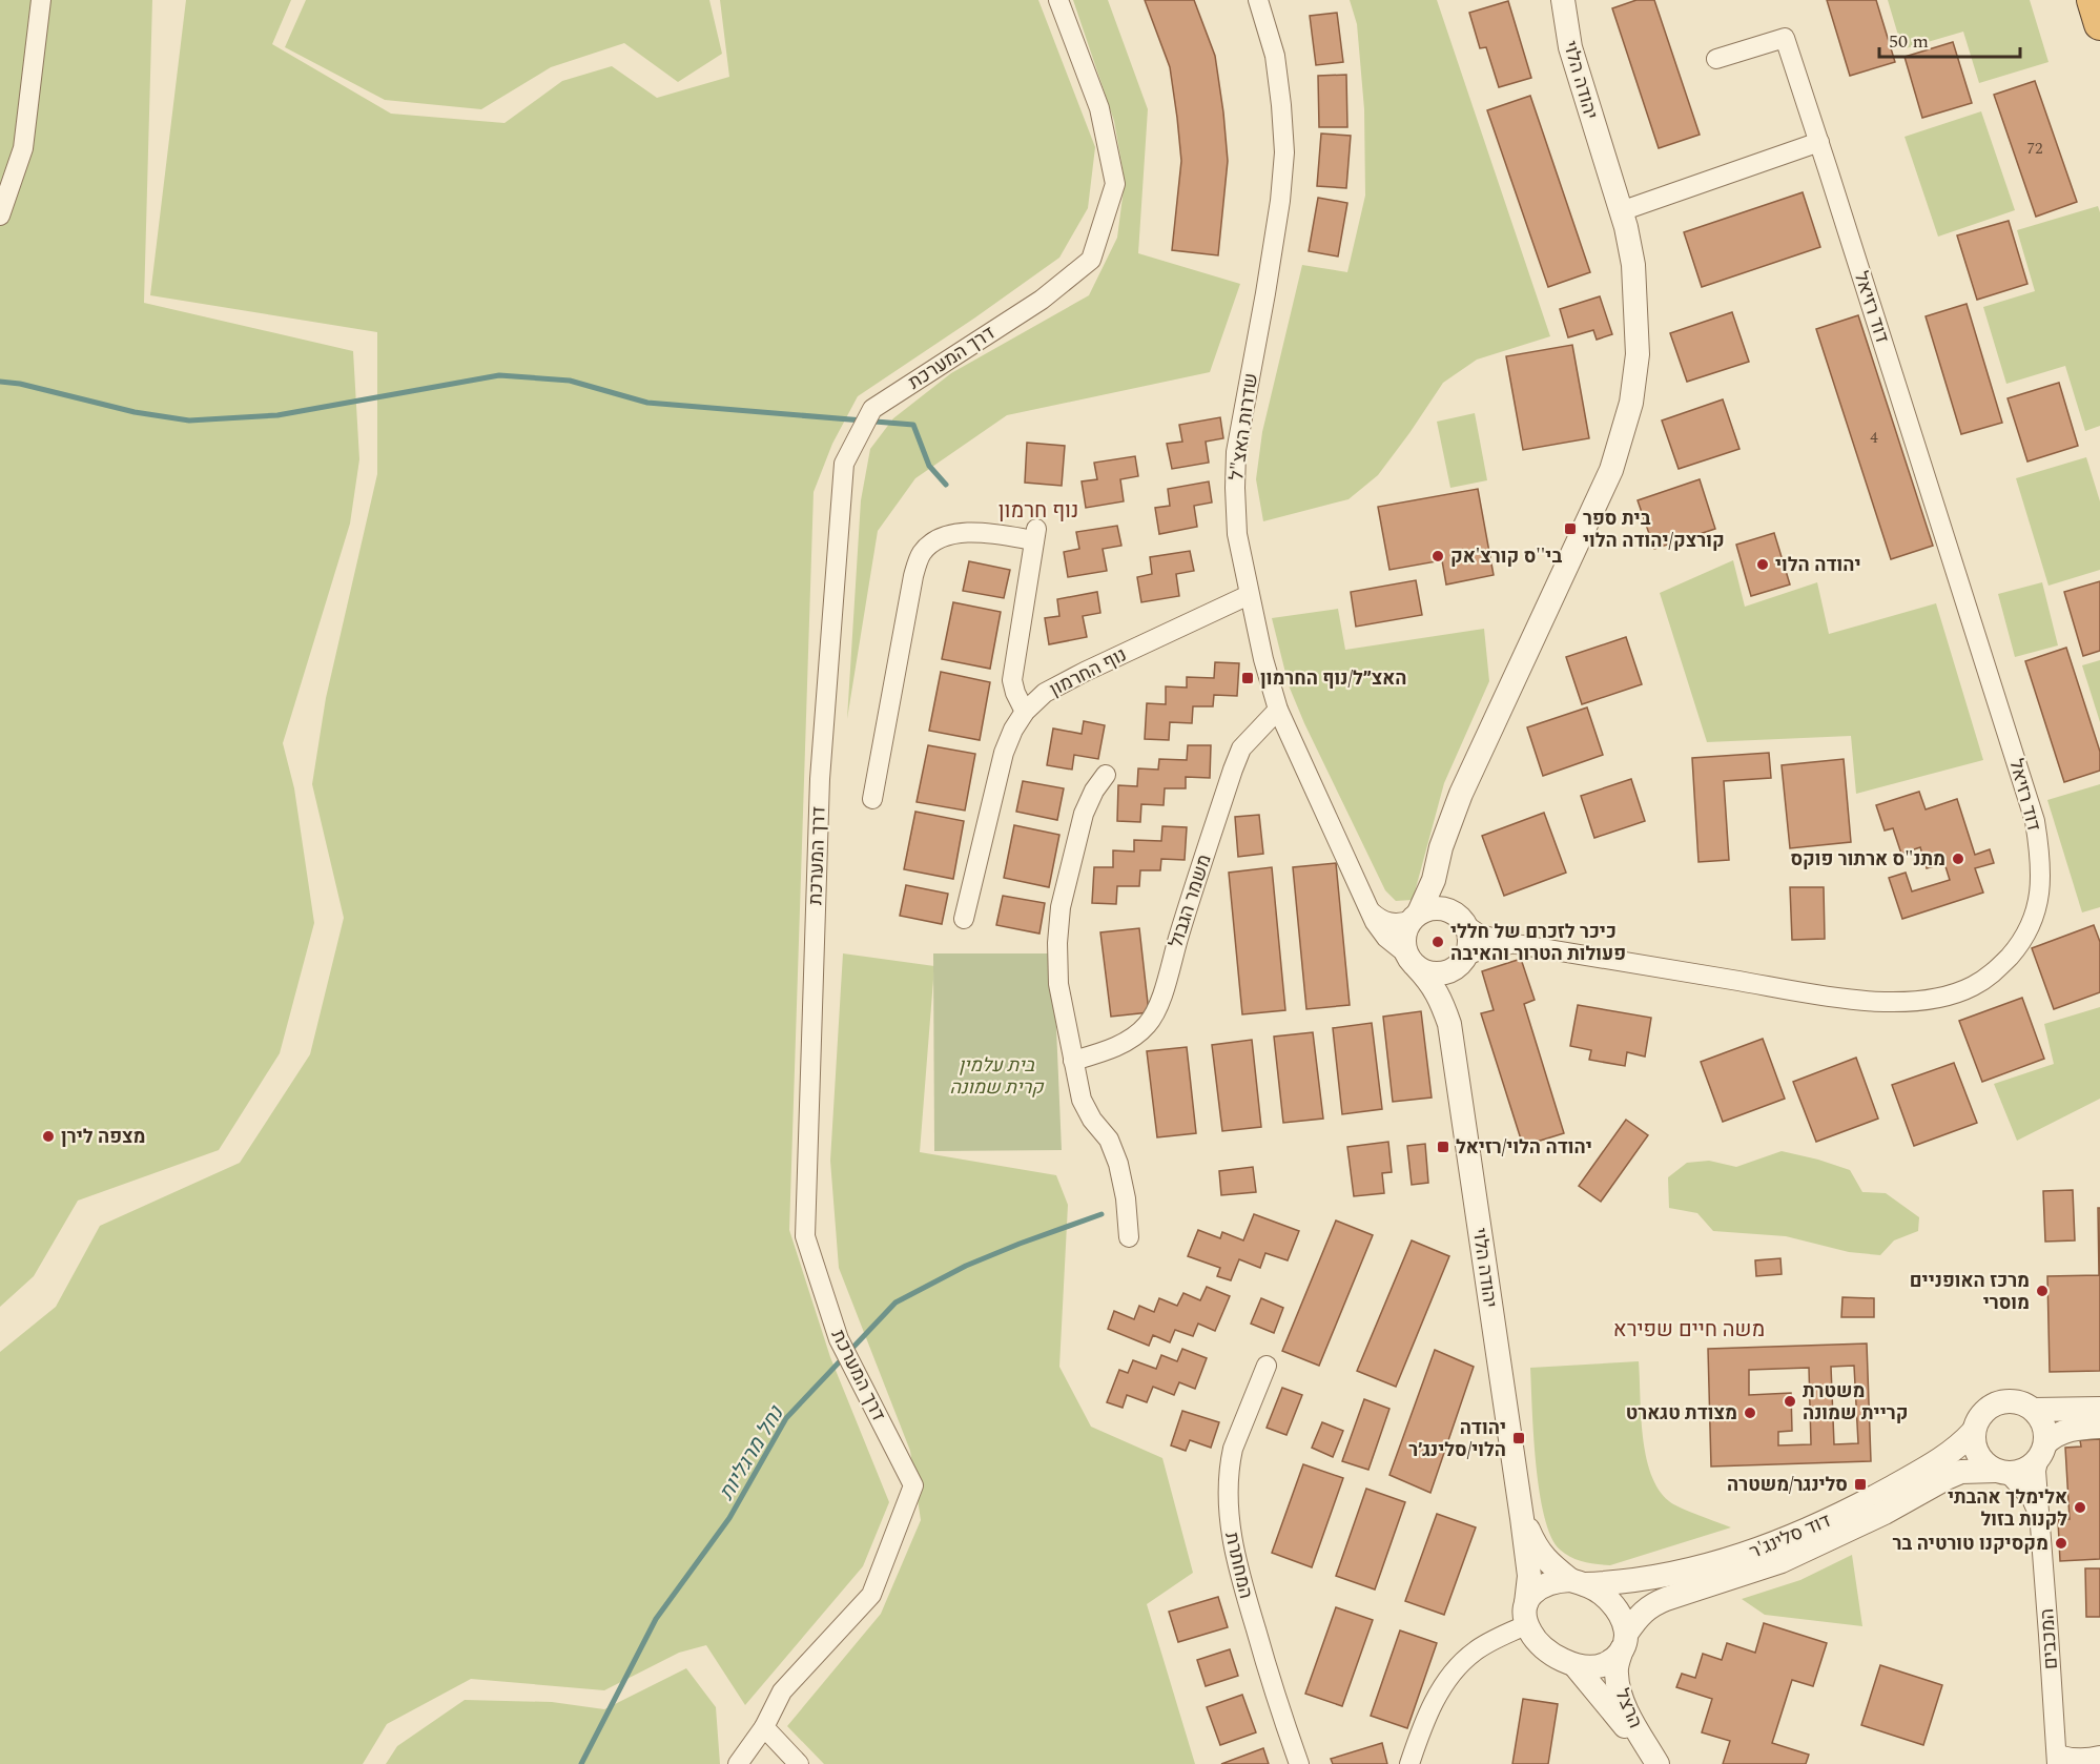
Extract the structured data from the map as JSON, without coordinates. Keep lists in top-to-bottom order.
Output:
{
  "streets": {
    "street": [
      "יהודה הלוי",
      "דוד רזיאל",
      "דרך המערכת",
      "שדרות האצ\"ל",
      "נוף החרמון",
      "משמר הגבול",
      "דוד סלינג'ר",
      "המחתרת",
      "המכבים",
      "הרצל"
    ]
  },
  "crossings": [
    ["יהודה הלוי", "דוד רזיאל"],
    ["יהודה הלוי", "שדרות האצ\"ל"],
    ["יהודה הלוי", "דוד סלינג'ר"],
    ["יהודה הלוי", "הרצל"],
    ["דוד רזיאל", "שדרות האצ\"ל"],
    ["שדרות האצ\"ל", "נוף החרמון"],
    ["שדרות האצ\"ל", "משמר הגבול"],
    ["דוד סלינג'ר", "המכבים"],
    ["דוד סלינג'ר", "הרצל"]
  ],
  "districts": ["נוף חרמון", "משה חיים שפירא"],
  "water": ["נחל מרגליות"],
  "parks": ["בית עלמין קרית שמונה"],
  "places": {
    "transit": [
      "בית ספר קורצק/יהודה הלוי",
      "האצ״ל/נוף החרמון",
      "יהודה הלוי/רזיאל",
      "יהודה הלוי/סלינג׳ר",
      "סלינגר/משטרה"
    ],
    "other": [
      "בי''ס קורצ'אק",
      "יהודה הלוי",
      "מתנ\"ס ארתור פוקס",
      "כיכר לזכרם של חללי פעולות הטרור והאיבה",
      "מצפה לירן",
      "מרכז האופניים מוסרי",
      "משטרת קריית שמונה",
      "מצודת טגארט",
      "אלימלך אהבתי לקנות בזול",
      "מקסיקנו טורטיה בר"
    ]
  },
  "house_numbers": ["72", "4"],
  "scale_bar": "50 m"
}
